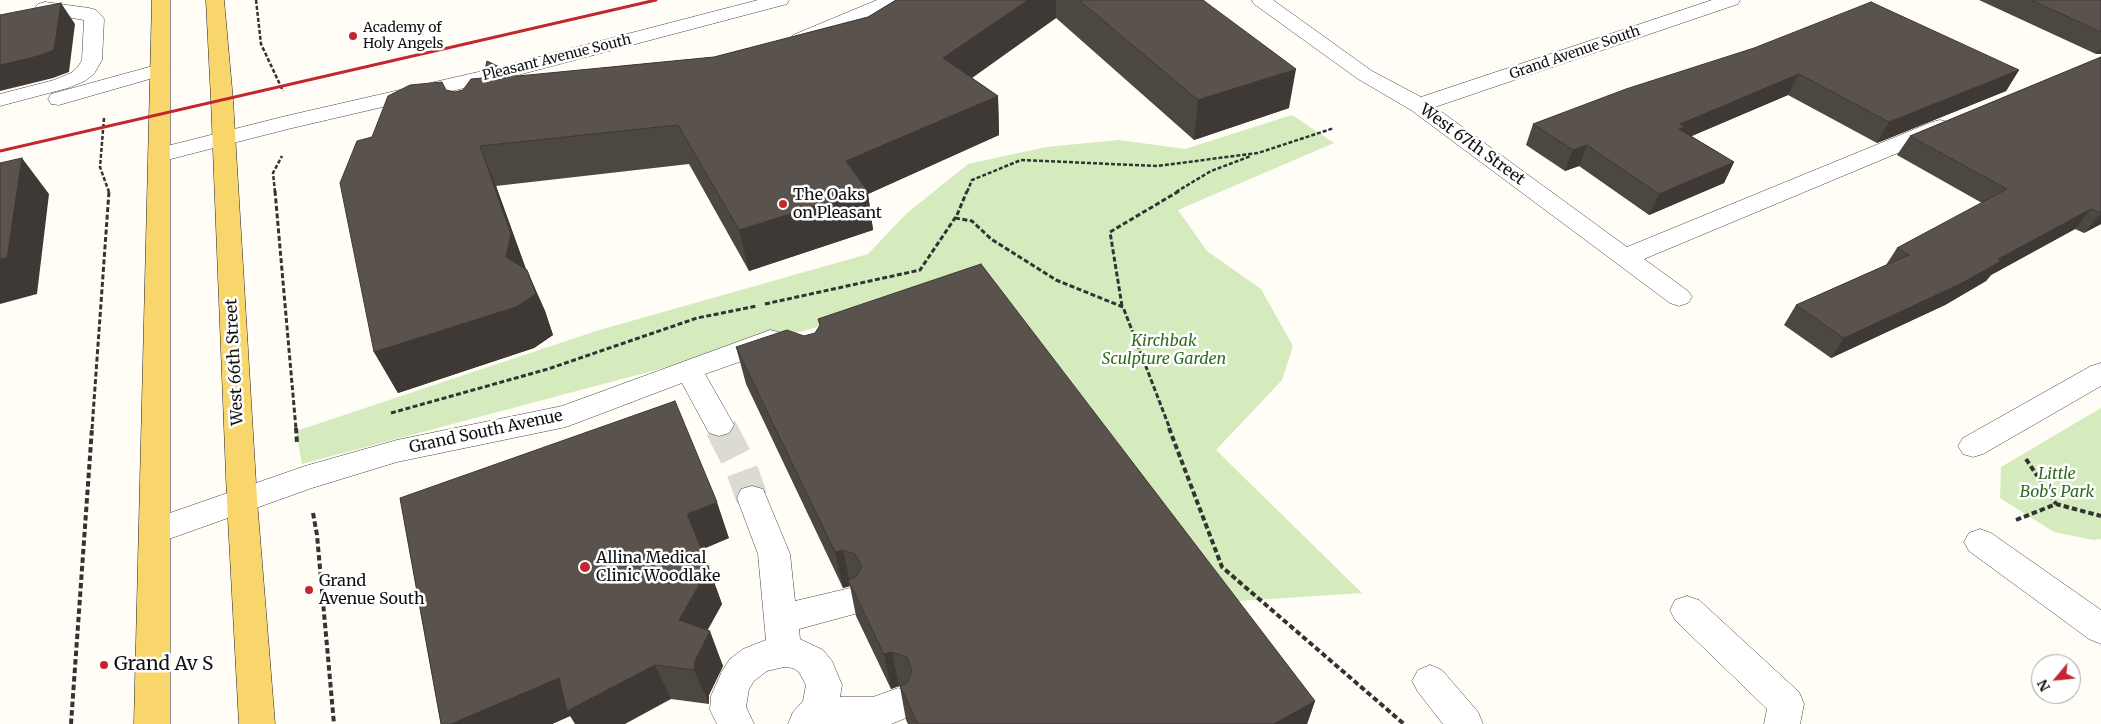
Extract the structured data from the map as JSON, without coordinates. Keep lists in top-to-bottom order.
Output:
{
  "streets": {
    "main road": ["West 66th Street"],
    "street": [
      "Grand Avenue South",
      "Pleasant Avenue South",
      "West 67th Street",
      "Grand South Avenue"
    ]
  },
  "crossings": [
    ["Grand Avenue South", "West 67th Street"],
    ["Pleasant Avenue South", "West 66th Street"],
    ["West 66th Street", "Grand South Avenue"]
  ],
  "parks": ["Kirchbak Sculpture Garden", "Little Bob's Park"],
  "places": [
    "Academy of Holy Angels",
    "The Oaks on Pleasant",
    "Allina Medical Clinic Woodlake",
    "Grand Avenue South",
    "Grand Av S"
  ],
  "north": "bottom left"
}
